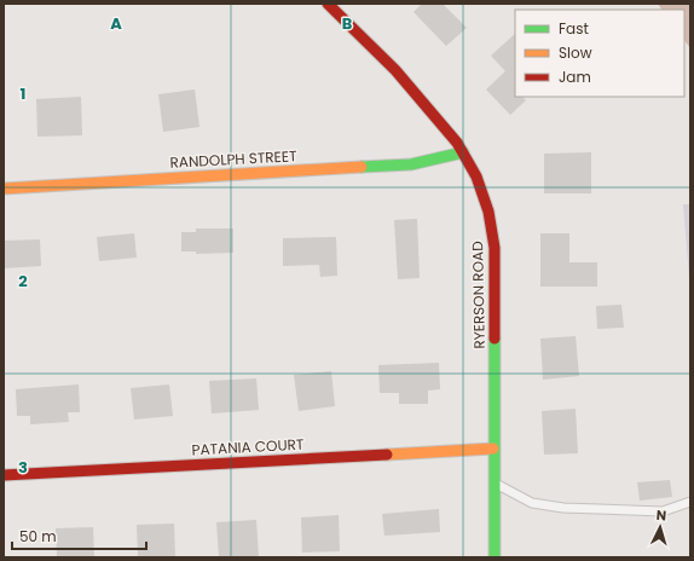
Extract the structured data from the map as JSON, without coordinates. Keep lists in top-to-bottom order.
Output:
{
  "streets": {
    "street": ["RANDOLPH STREET", "RYERSON ROAD", "PATANIA COURT"]
  },
  "crossings": [
    ["RANDOLPH STREET", "RYERSON ROAD"],
    ["RYERSON ROAD", "PATANIA COURT"]
  ],
  "legend": ["Fast", "Slow", "Jam"],
  "scale_bar": "50 m",
  "north": "top",
  "grid": {
    "columns": ["A", "B"],
    "rows": ["1", "2", "3"]
  }
}
